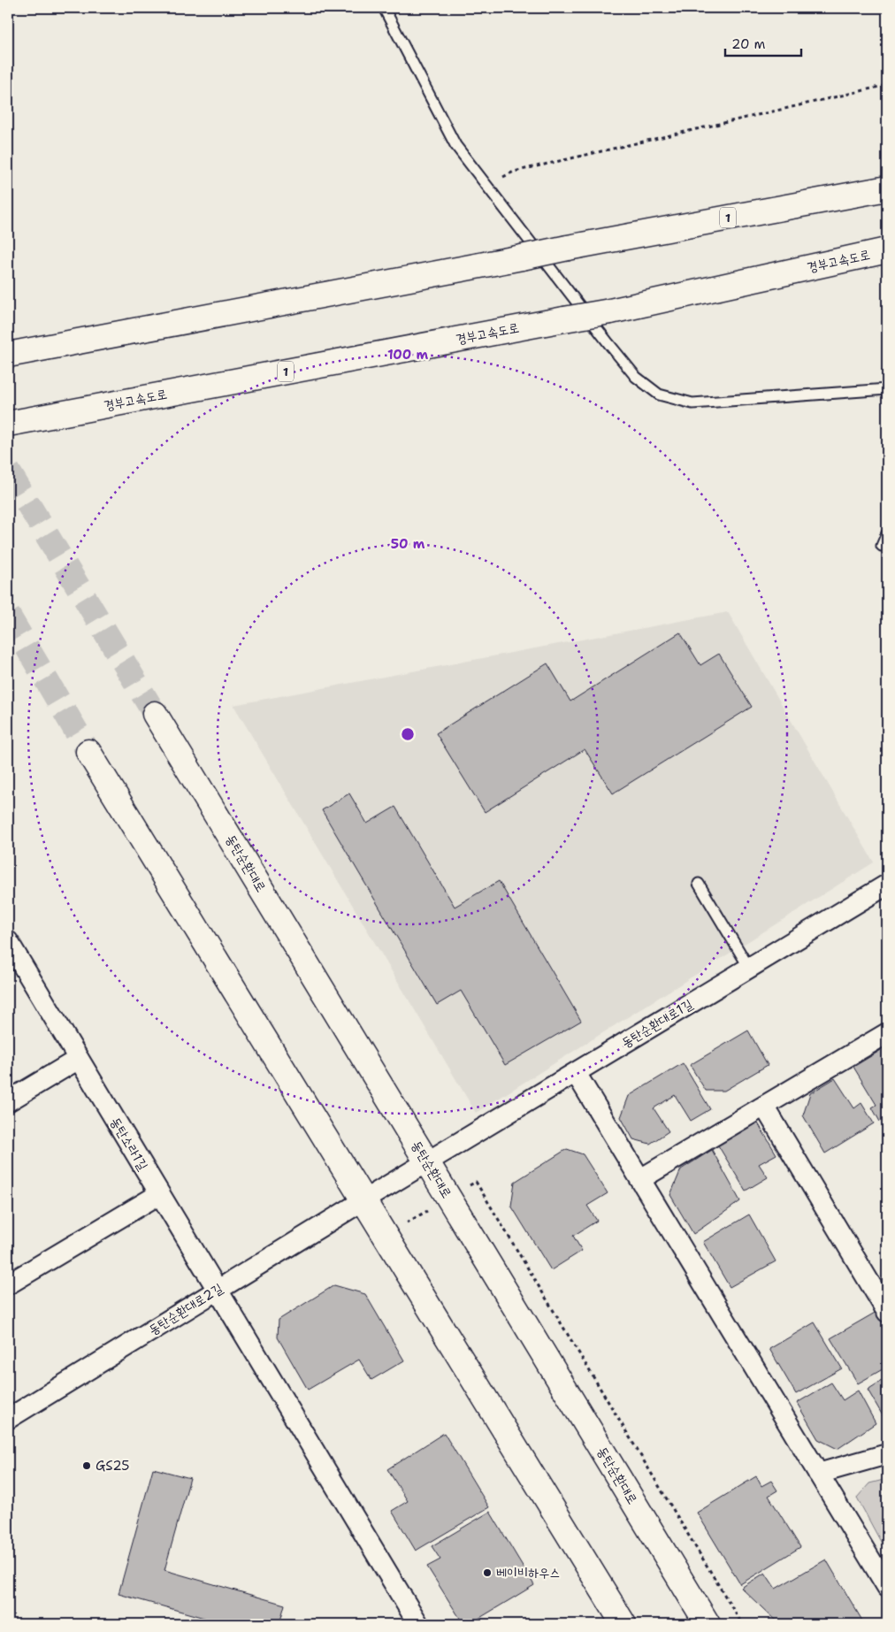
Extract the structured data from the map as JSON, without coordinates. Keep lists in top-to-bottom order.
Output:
{
  "streets": {
    "main road": ["1", "경부고속도로", "동탄순환대로"],
    "street": ["동탄순환대로1길", "동탄소라1길", "동탄순환대로2길"]
  },
  "crossings": [
    ["동탄순환대로", "동탄순환대로1길"],
    ["동탄순환대로", "동탄순환대로2길"],
    ["동탄순환대로1길", "동탄순환대로2길"],
    ["동탄소라1길", "동탄순환대로2길"]
  ],
  "places": ["GS25", "베이비하우스"],
  "scale_bar": "20 m",
  "rings": ["100 m", "50 m"]
}
